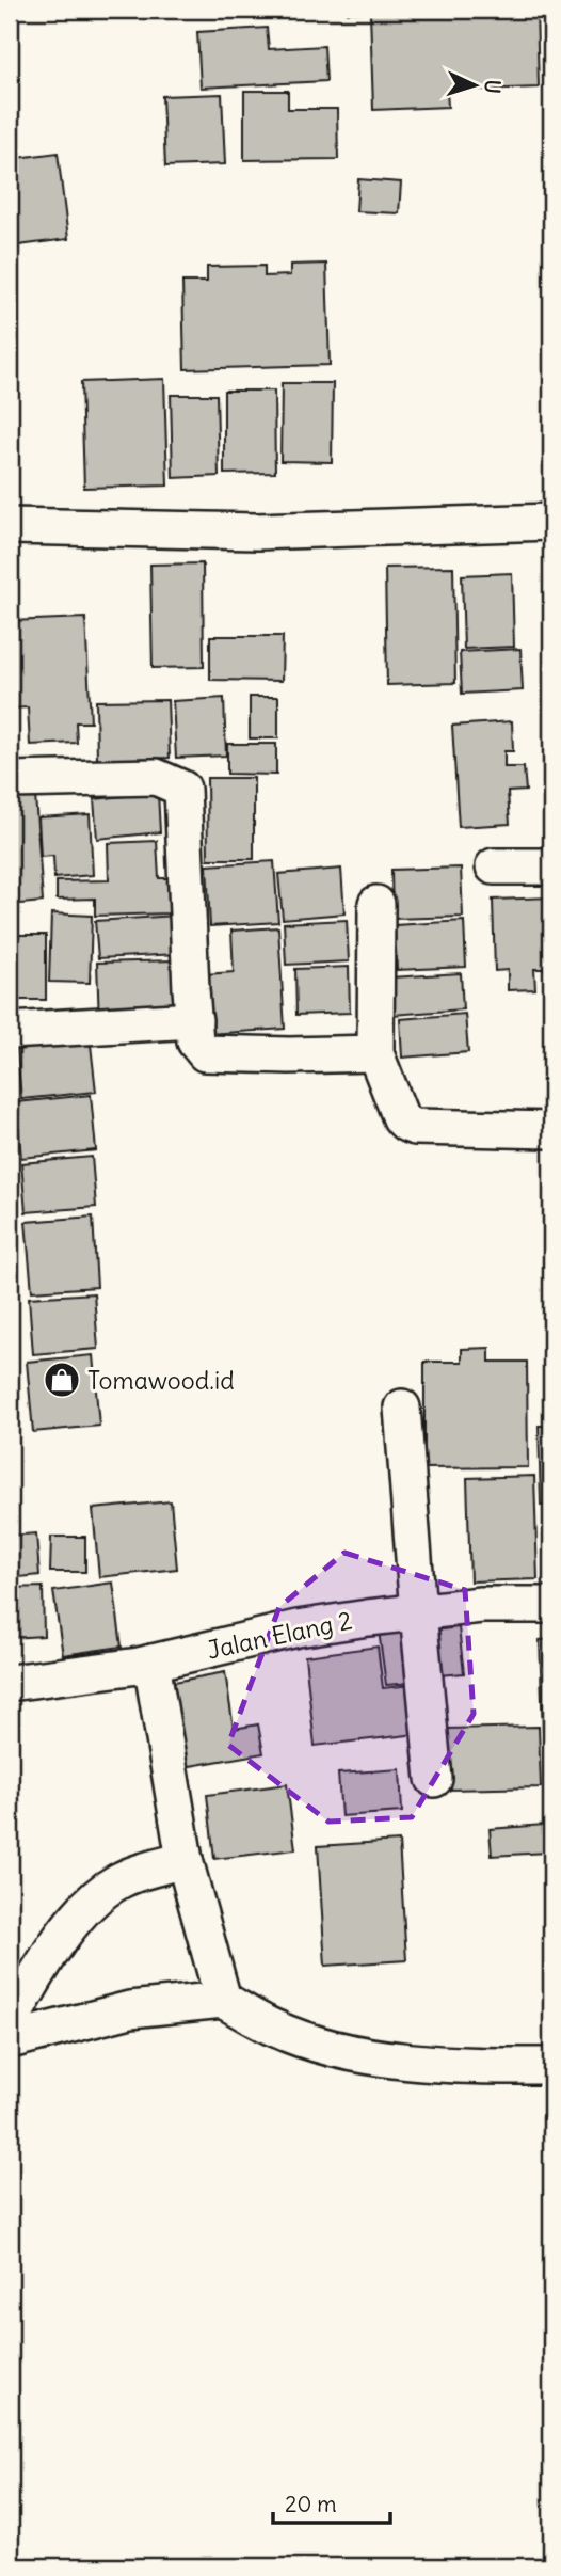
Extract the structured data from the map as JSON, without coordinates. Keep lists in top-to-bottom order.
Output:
{
  "streets": {
    "street": ["Jalan Elang 2"]
  },
  "places": {
    "shop": ["Tomawood.id"]
  },
  "scale_bar": "20 m",
  "north": "right"
}
